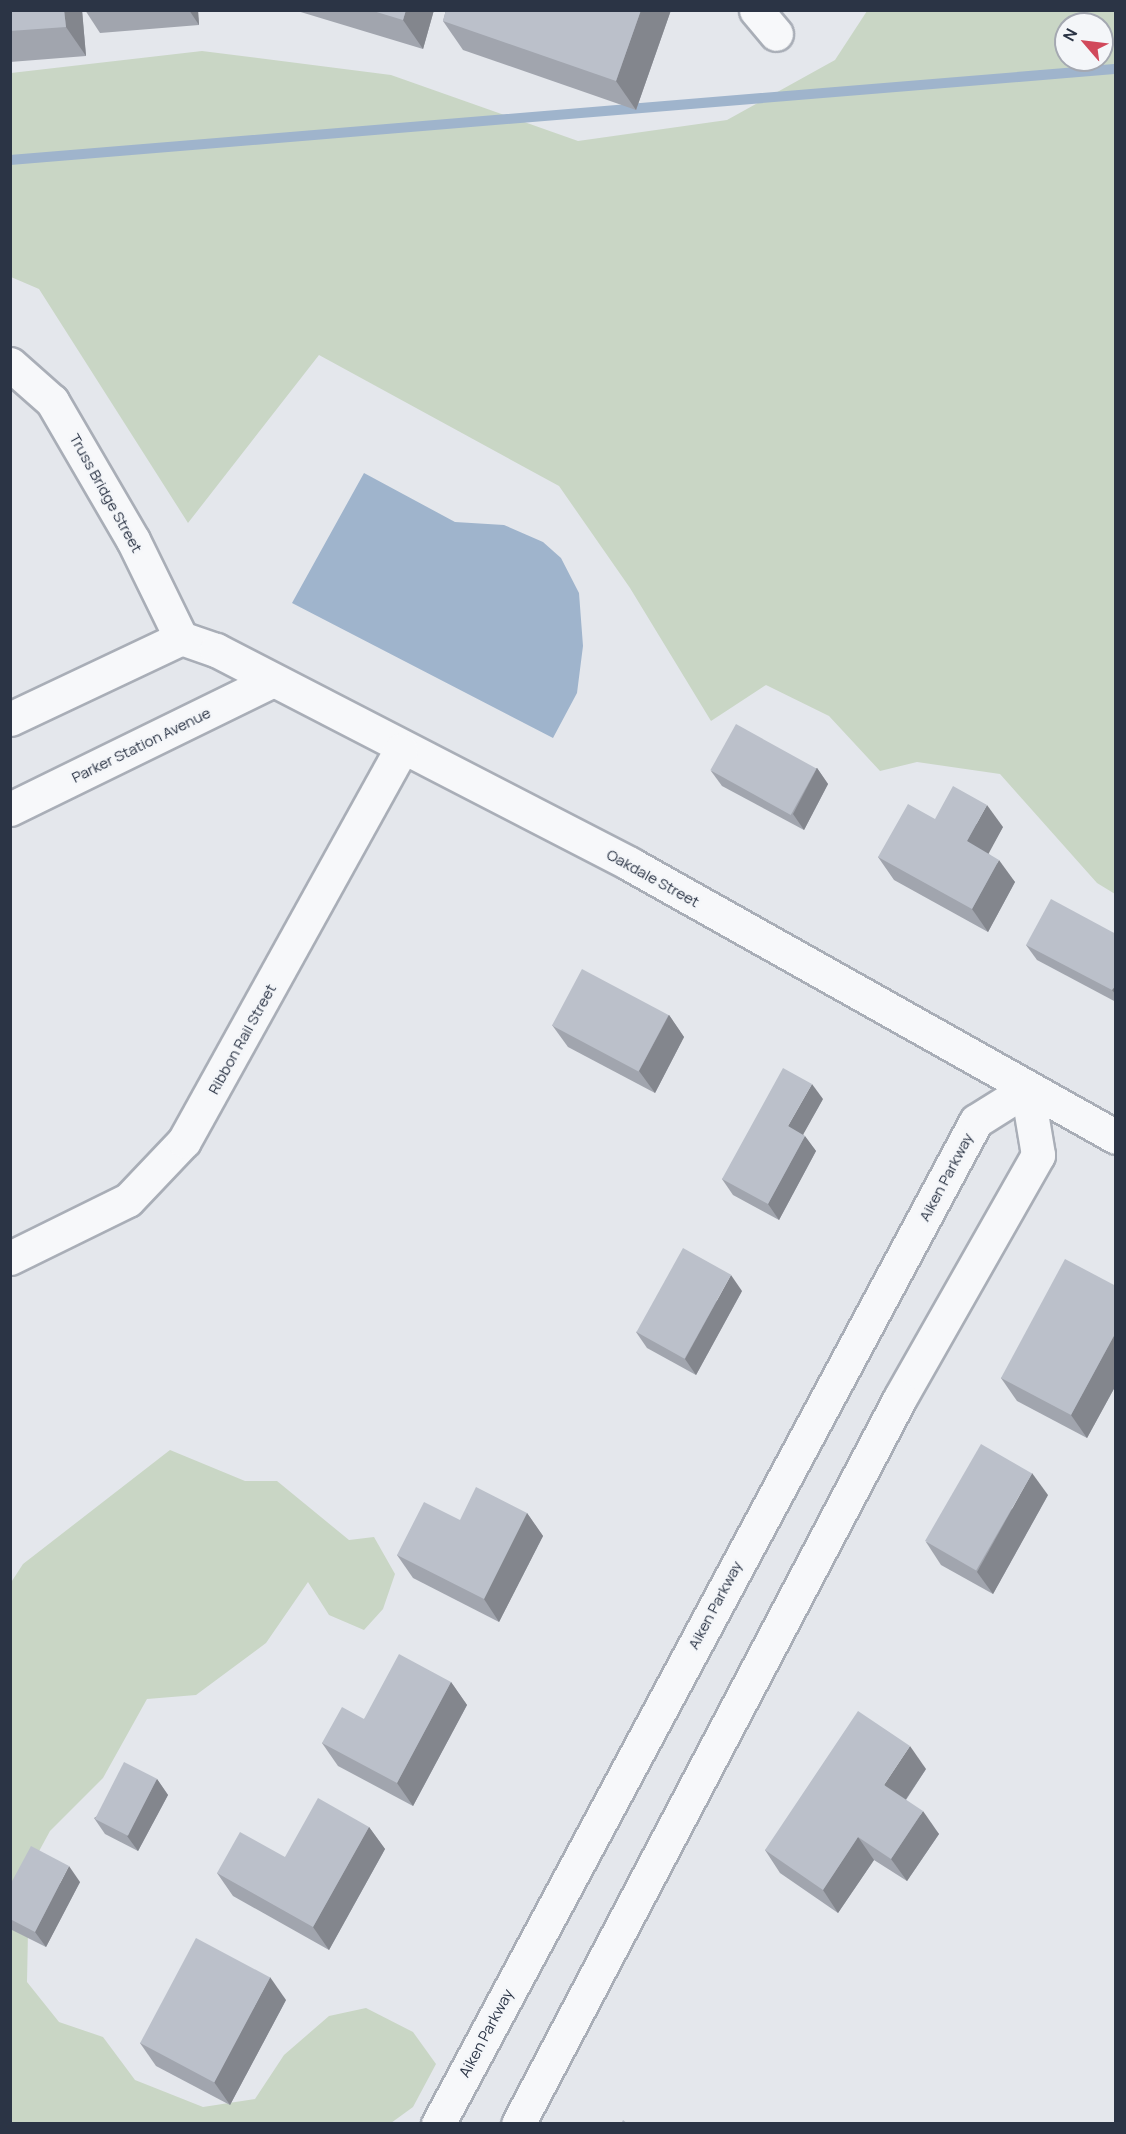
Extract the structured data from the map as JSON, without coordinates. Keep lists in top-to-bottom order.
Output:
{
  "streets": {
    "street": [
      "Truss Bridge Street",
      "Parker Station Avenue",
      "Oakdale Street",
      "Ribbon Rail Street",
      "Aiken Parkway"
    ]
  },
  "crossings": [
    ["Truss Bridge Street", "Oakdale Street"],
    ["Parker Station Avenue", "Oakdale Street"],
    ["Oakdale Street", "Ribbon Rail Street"],
    ["Oakdale Street", "Aiken Parkway"]
  ],
  "north": "top left"
}
